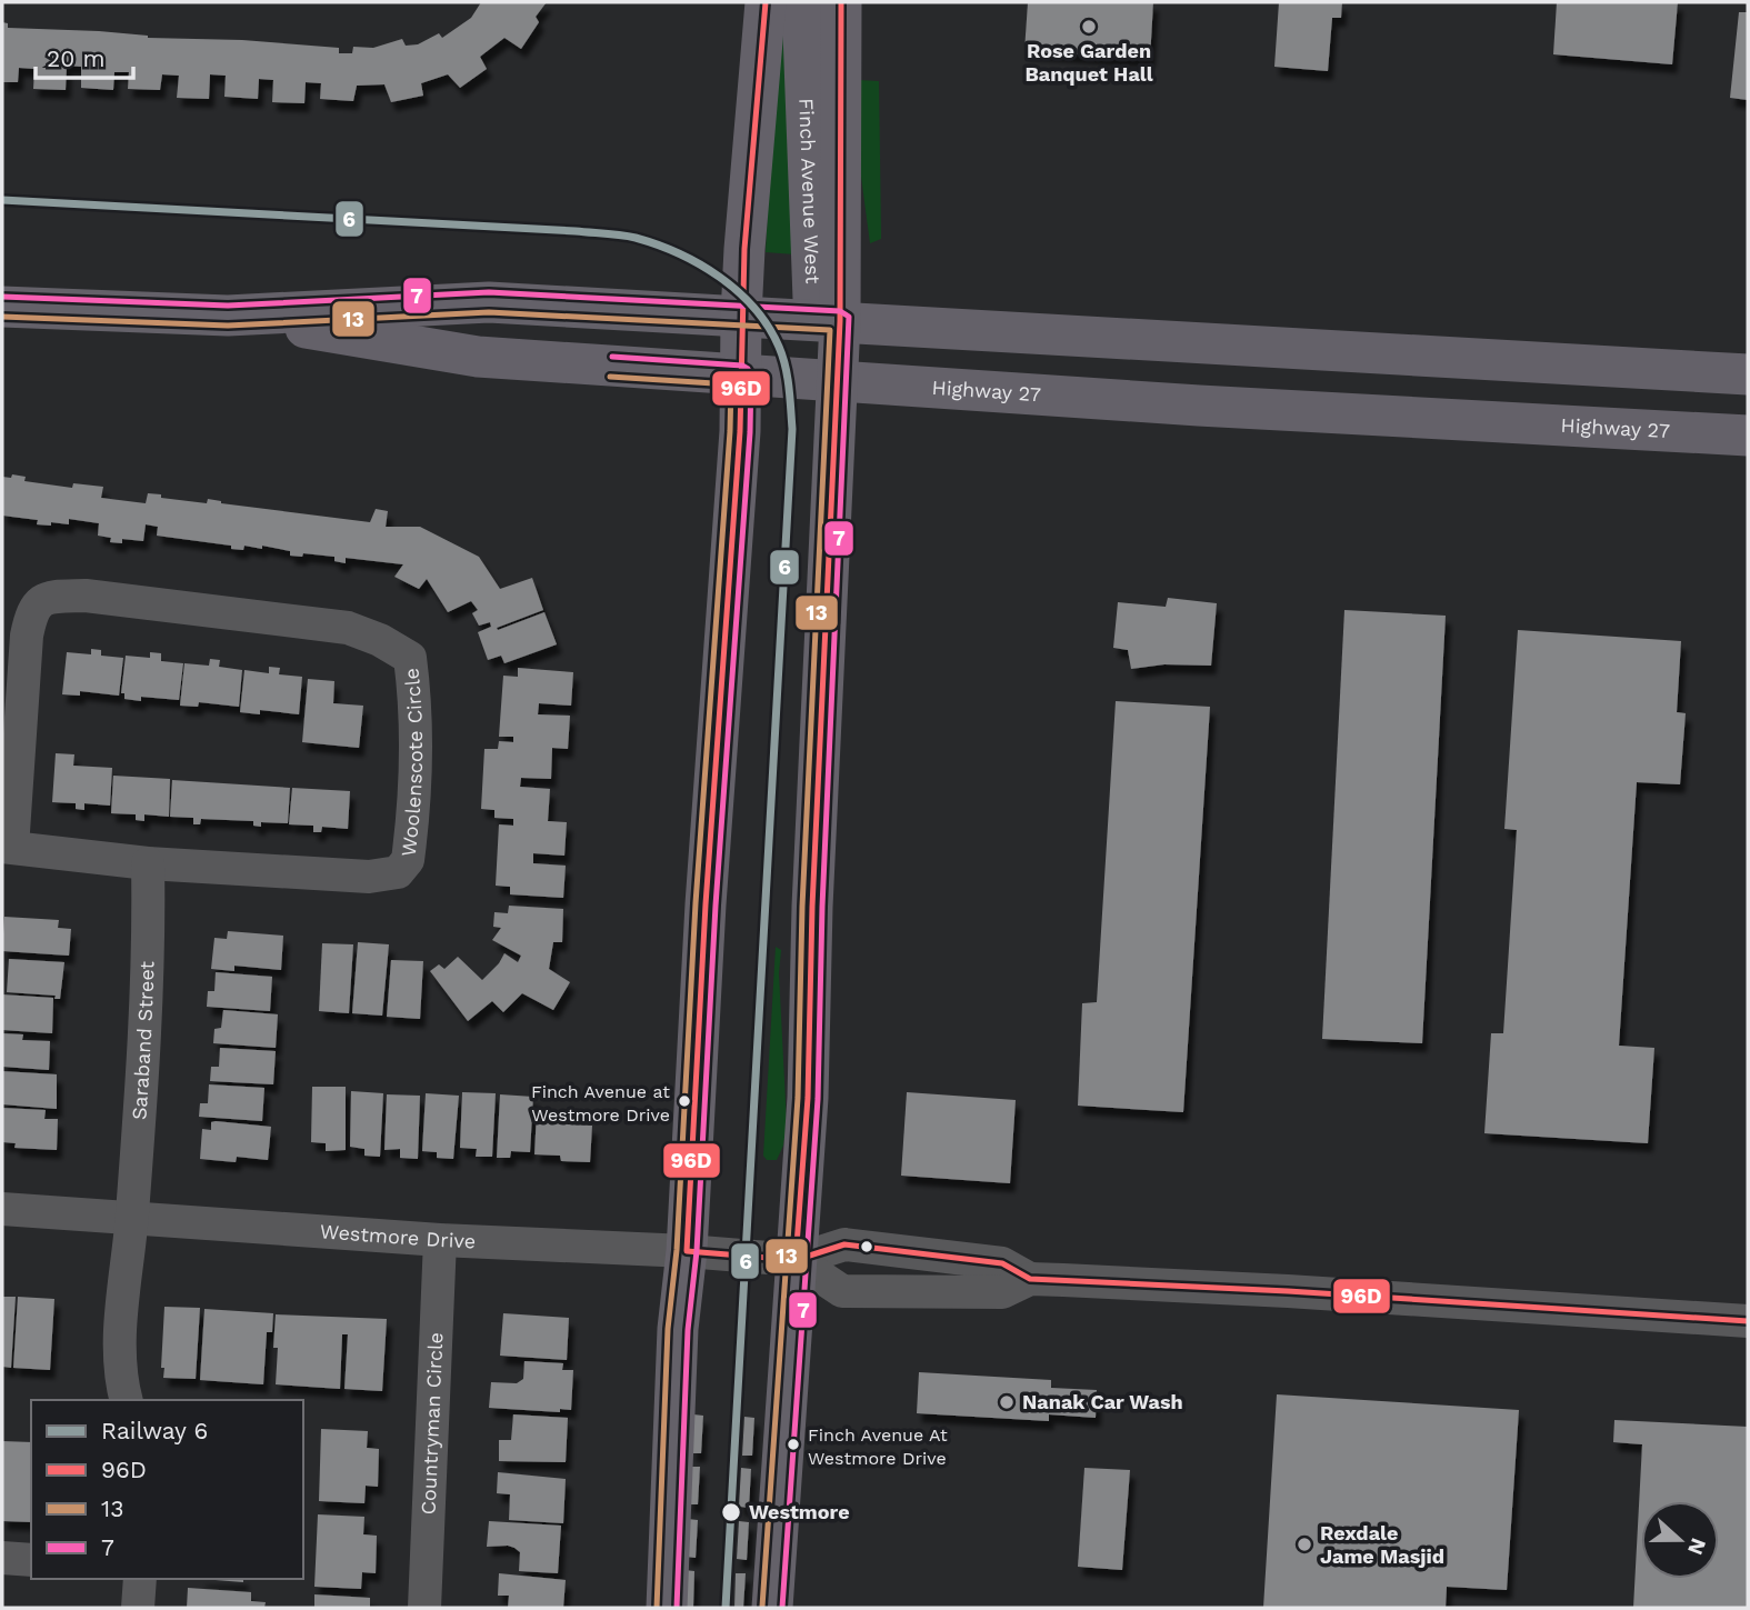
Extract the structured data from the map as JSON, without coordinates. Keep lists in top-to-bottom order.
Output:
{
  "streets": {
    "main road": ["Finch Avenue West", "Highway 27"],
    "street": [
      "Woolenscote Circle",
      "Saraband Street",
      "Westmore Drive",
      "Countryman Circle"
    ]
  },
  "crossings": [
    ["Finch Avenue West", "Highway 27"],
    ["Finch Avenue West", "Westmore Drive"],
    ["Woolenscote Circle", "Saraband Street"],
    ["Saraband Street", "Westmore Drive"],
    ["Westmore Drive", "Countryman Circle"]
  ],
  "places": [
    "Rose Garden Banquet Hall",
    "Finch Avenue at Westmore Drive",
    "Nanak Car Wash",
    "Finch Avenue At Westmore Drive",
    "Westmore",
    "Rexdale Jame Masjid"
  ],
  "lines": [
    "transit line 96D",
    "rail line 6",
    "transit line 7",
    "transit line 13"
  ],
  "legend": [
    "Railway 6",
    "96D",
    "13",
    "7"
  ],
  "scale_bar": "20 m",
  "north": "right"
}
